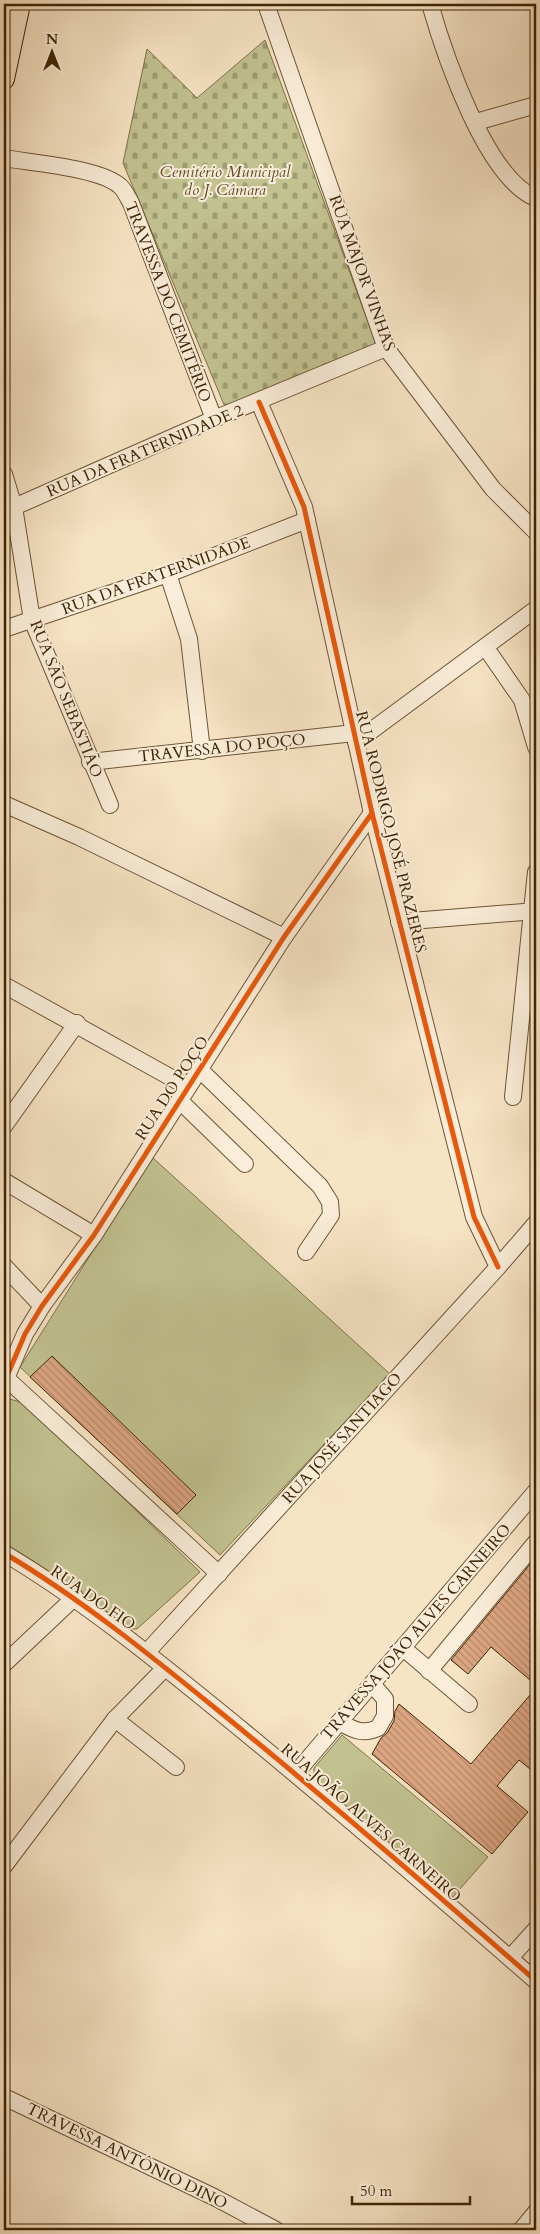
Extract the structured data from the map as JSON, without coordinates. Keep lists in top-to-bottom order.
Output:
{
  "streets": {
    "street": [
      "RUA MAJOR VINHAS",
      "TRAVESSA DO CEMITÉRIO",
      "RUA DA FRATERNIDADE 2",
      "RUA DA FRATERNIDADE",
      "RUA SÃO SEBASTIÃO",
      "TRAVESSA DO POÇO",
      "RUA RODRIGO JOSÉ PRAZERES",
      "RUA DO POÇO",
      "RUA JOSÉ SANTIAGO",
      "RUA DO FIO",
      "TRAVESSA JOÃO ALVES CARNEIRO",
      "RUA JOÃO ALVES CARNEIRO",
      "TRAVESSA ANTÔNIO DINO"
    ]
  },
  "crossings": [
    ["RUA MAJOR VINHAS", "RUA DA FRATERNIDADE 2"],
    ["TRAVESSA DO CEMITÉRIO", "RUA DA FRATERNIDADE 2"],
    ["RUA DA FRATERNIDADE 2", "RUA SÃO SEBASTIÃO"],
    ["RUA DA FRATERNIDADE 2", "RUA RODRIGO JOSÉ PRAZERES"],
    ["RUA DA FRATERNIDADE", "RUA SÃO SEBASTIÃO"],
    ["RUA DA FRATERNIDADE", "RUA RODRIGO JOSÉ PRAZERES"],
    ["RUA SÃO SEBASTIÃO", "TRAVESSA DO POÇO"],
    ["TRAVESSA DO POÇO", "RUA RODRIGO JOSÉ PRAZERES"],
    ["RUA RODRIGO JOSÉ PRAZERES", "RUA DO POÇO"],
    ["RUA RODRIGO JOSÉ PRAZERES", "RUA JOSÉ SANTIAGO"],
    ["RUA JOSÉ SANTIAGO", "RUA DO FIO"],
    ["RUA DO FIO", "RUA JOÃO ALVES CARNEIRO"],
    ["TRAVESSA JOÃO ALVES CARNEIRO", "RUA JOÃO ALVES CARNEIRO"]
  ],
  "parks": ["Cemitério Municipal do J. Câmara"],
  "scale_bar": "50 m",
  "north": "top"
}
